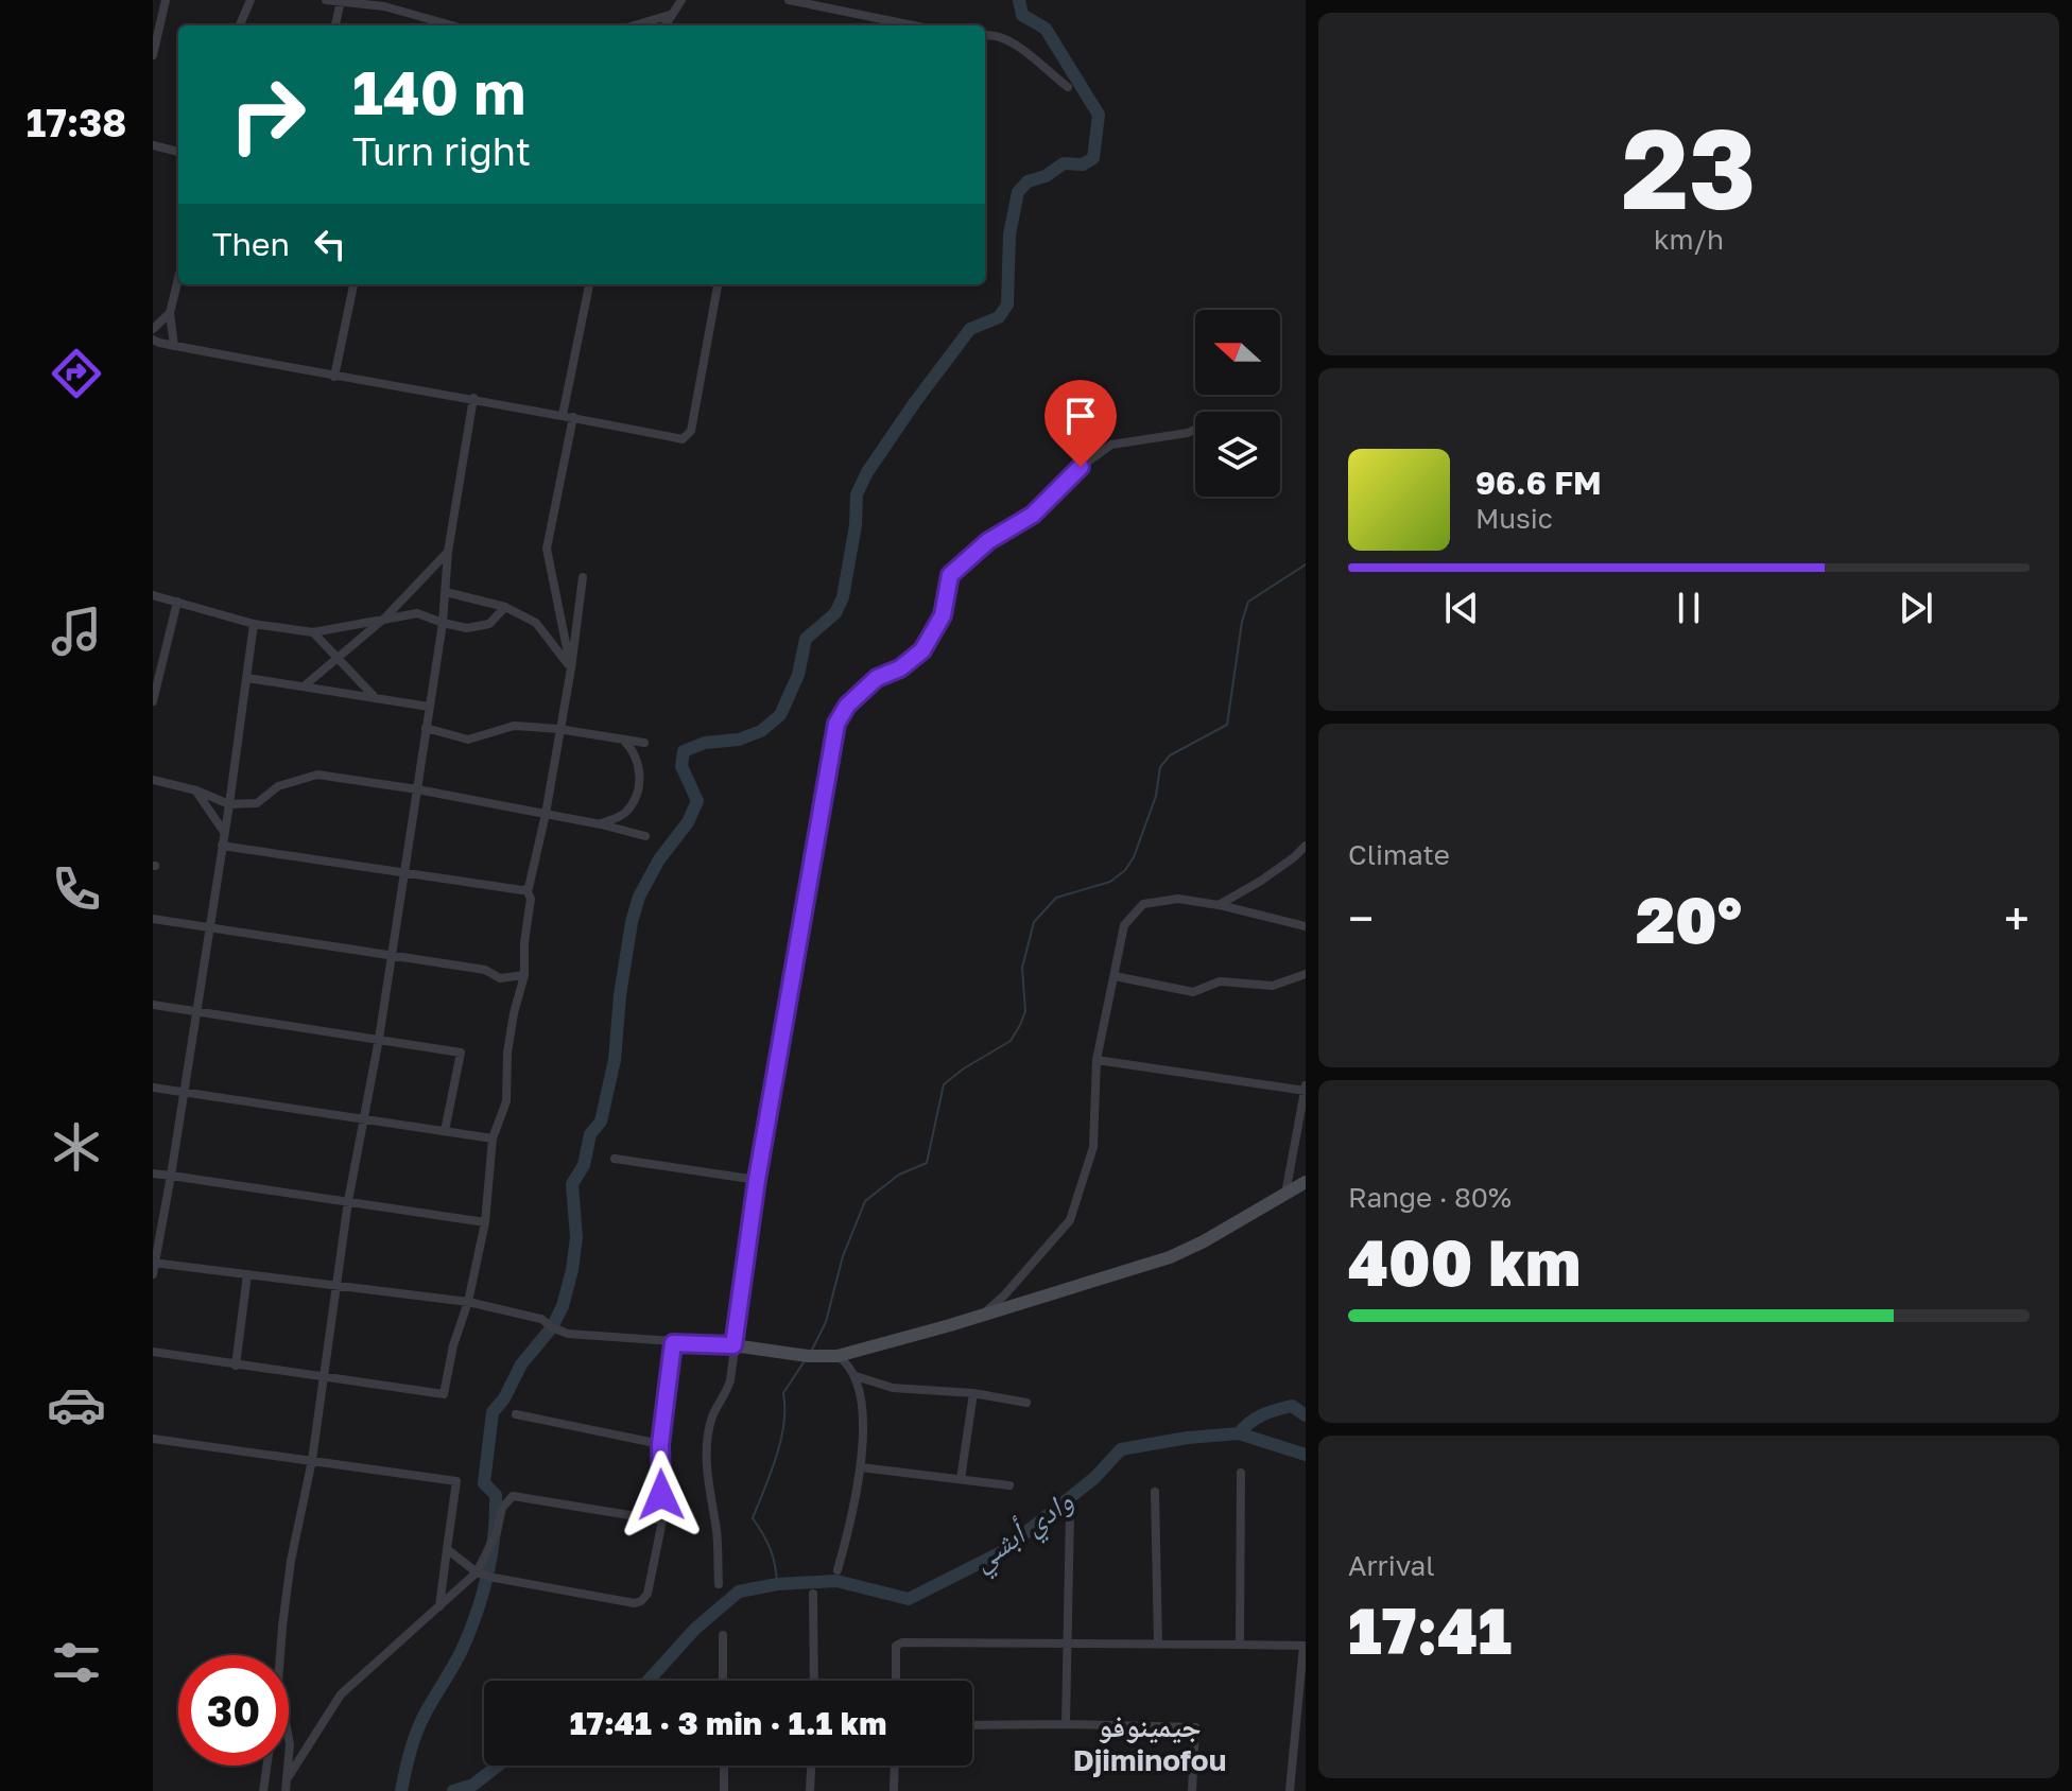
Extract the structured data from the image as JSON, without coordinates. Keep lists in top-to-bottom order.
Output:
{
  "districts": ["جيمينوفو Djiminofou"],
  "water": ["وادي أبشي"],
  "north": "left",
  "page": {
    "tabs": "17:38",
    "tile": [
      ["23", "km/h"],
      "Climate",
      ["Range · 80%", "400 km"],
      ["Arrival", "17:41"]
    ],
    "turn": ["140 m", "Turn right"],
    "then": "Then",
    "song": ["96.6 FM", "Music"],
    "heat": ["−", "20°", "+"],
    "limit": "30",
    "trip": "17:41 · 3 min · 1.1 km"
  }
}
